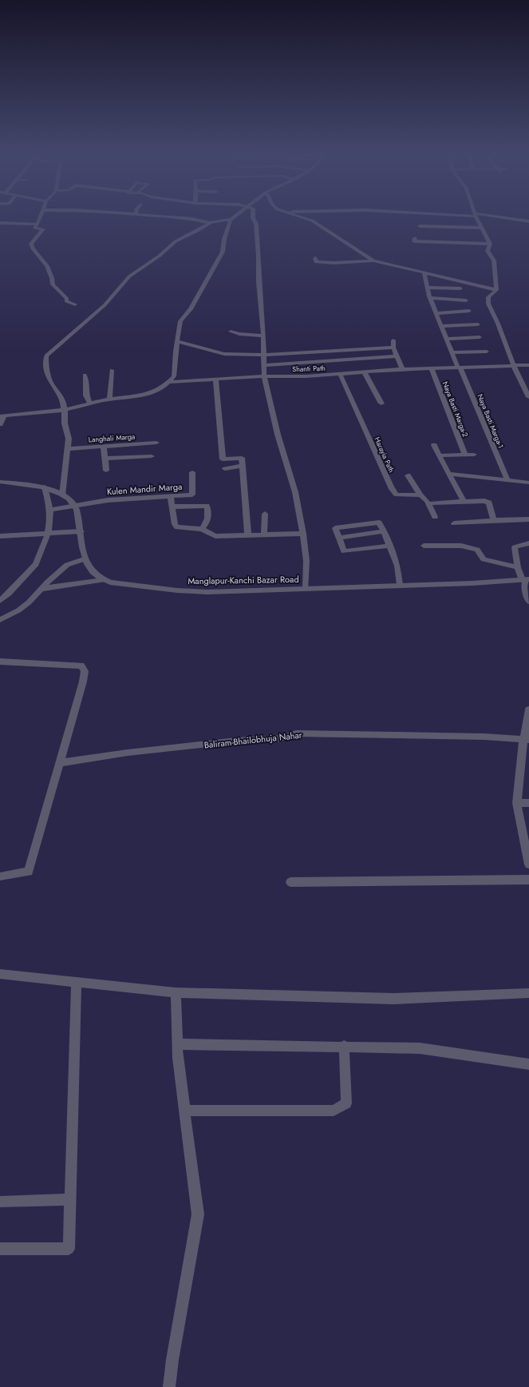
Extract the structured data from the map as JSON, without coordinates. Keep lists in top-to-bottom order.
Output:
{
  "streets": {
    "street": [
      "Shanti Path",
      "Naya Basti Marga-2",
      "Naya Basti Marga-1",
      "Langhali Marga",
      "Harayia Path",
      "Kulen Mandir Marga",
      "Manglapur-Kanchi Bazar Road",
      "Baliram-Bhailobhuja Nahar"
    ]
  },
  "crossings": [
    ["Shanti Path", "Naya Basti Marga-2"],
    ["Shanti Path", "Naya Basti Marga-1"],
    ["Shanti Path", "Harayia Path"]
  ]
}
